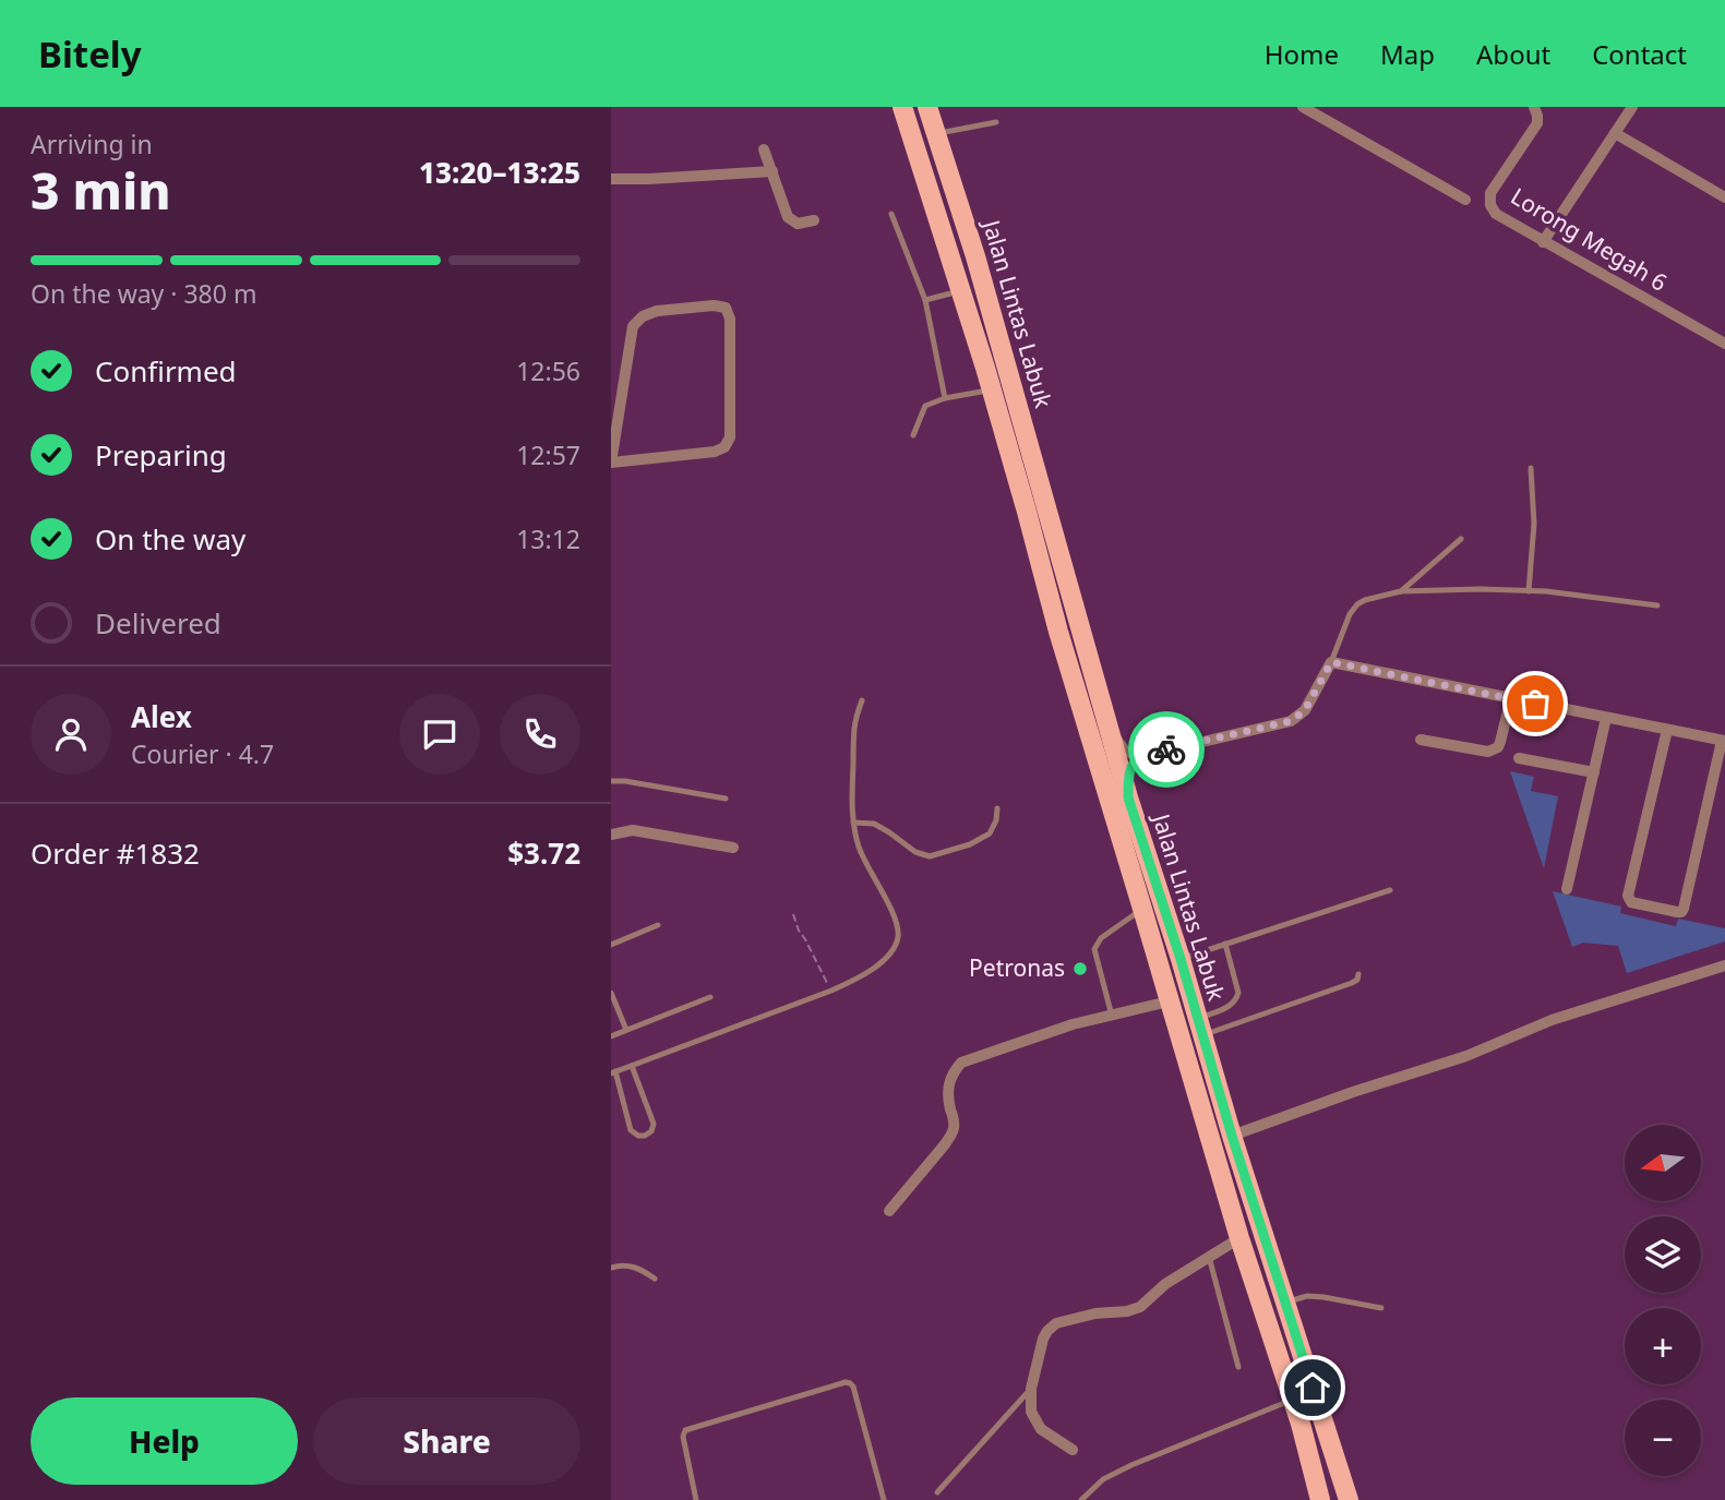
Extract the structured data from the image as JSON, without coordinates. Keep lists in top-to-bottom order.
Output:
{
  "streets": {
    "main road": ["Jalan Lintas Labuk"],
    "street": ["Lorong Megah 6"]
  },
  "places": ["Petronas"],
  "north": "left",
  "page": {
    "header": "Bitely",
    "nav": [
      "Home",
      "Map",
      "About",
      "Contact"
    ],
    "heading": ["3 min", "Arriving in", "13:20–13:25"],
    "panel": [
      "Alex",
      "Courier · 4.7",
      "Order #1832",
      "$3.72"
    ],
    "bar": "On the way · 380 m",
    "list": [
      ["Confirmed", "12:56"],
      ["Preparing", "12:57"],
      ["On the way", "13:12"],
      "Delivered"
    ],
    "map_buttons": ["+", "−"],
    "buttons": ["Help", "Share"]
  }
}
